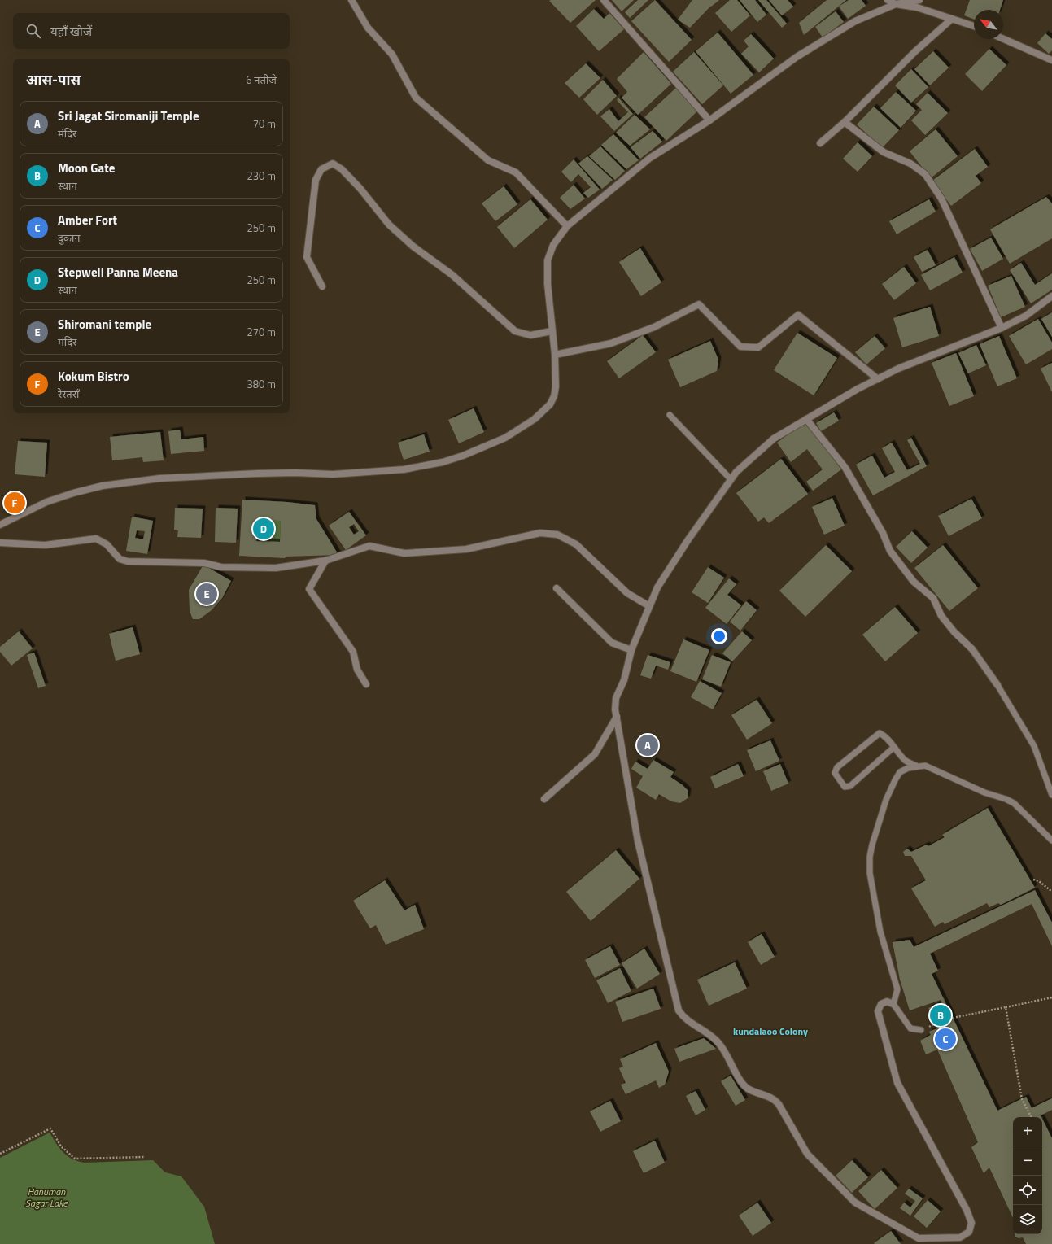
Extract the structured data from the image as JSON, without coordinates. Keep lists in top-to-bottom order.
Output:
{
  "districts": ["kundalaoo Colony"],
  "water": ["Hanuman Sagar Lake"],
  "north": "top left",
  "page": {
    "search": "यहाँ खोजें",
    "heading": ["आस-पास", "6 नतीजे"],
    "list": [
      {
        "mark": "A",
        "name": "Sri Jagat Siromaniji Temple",
        "note": "मंदिर",
        "value": "70 m"
      },
      {
        "mark": "B",
        "name": "Moon Gate",
        "note": "स्थान",
        "value": "230 m"
      },
      {
        "mark": "C",
        "name": "Amber Fort",
        "note": "दुकान",
        "value": "250 m"
      },
      {
        "mark": "D",
        "name": "Stepwell Panna Meena",
        "note": "स्थान",
        "value": "250 m"
      },
      {
        "mark": "E",
        "name": "Shiromani temple",
        "note": "मंदिर",
        "value": "270 m"
      },
      {
        "mark": "F",
        "name": "Kokum Bistro",
        "note": "रेस्तराँ",
        "value": "380 m"
      }
    ],
    "pins": [
      "F",
      "D",
      "E",
      "A",
      "B",
      "C"
    ],
    "map_buttons": ["+", "−"]
  }
}
